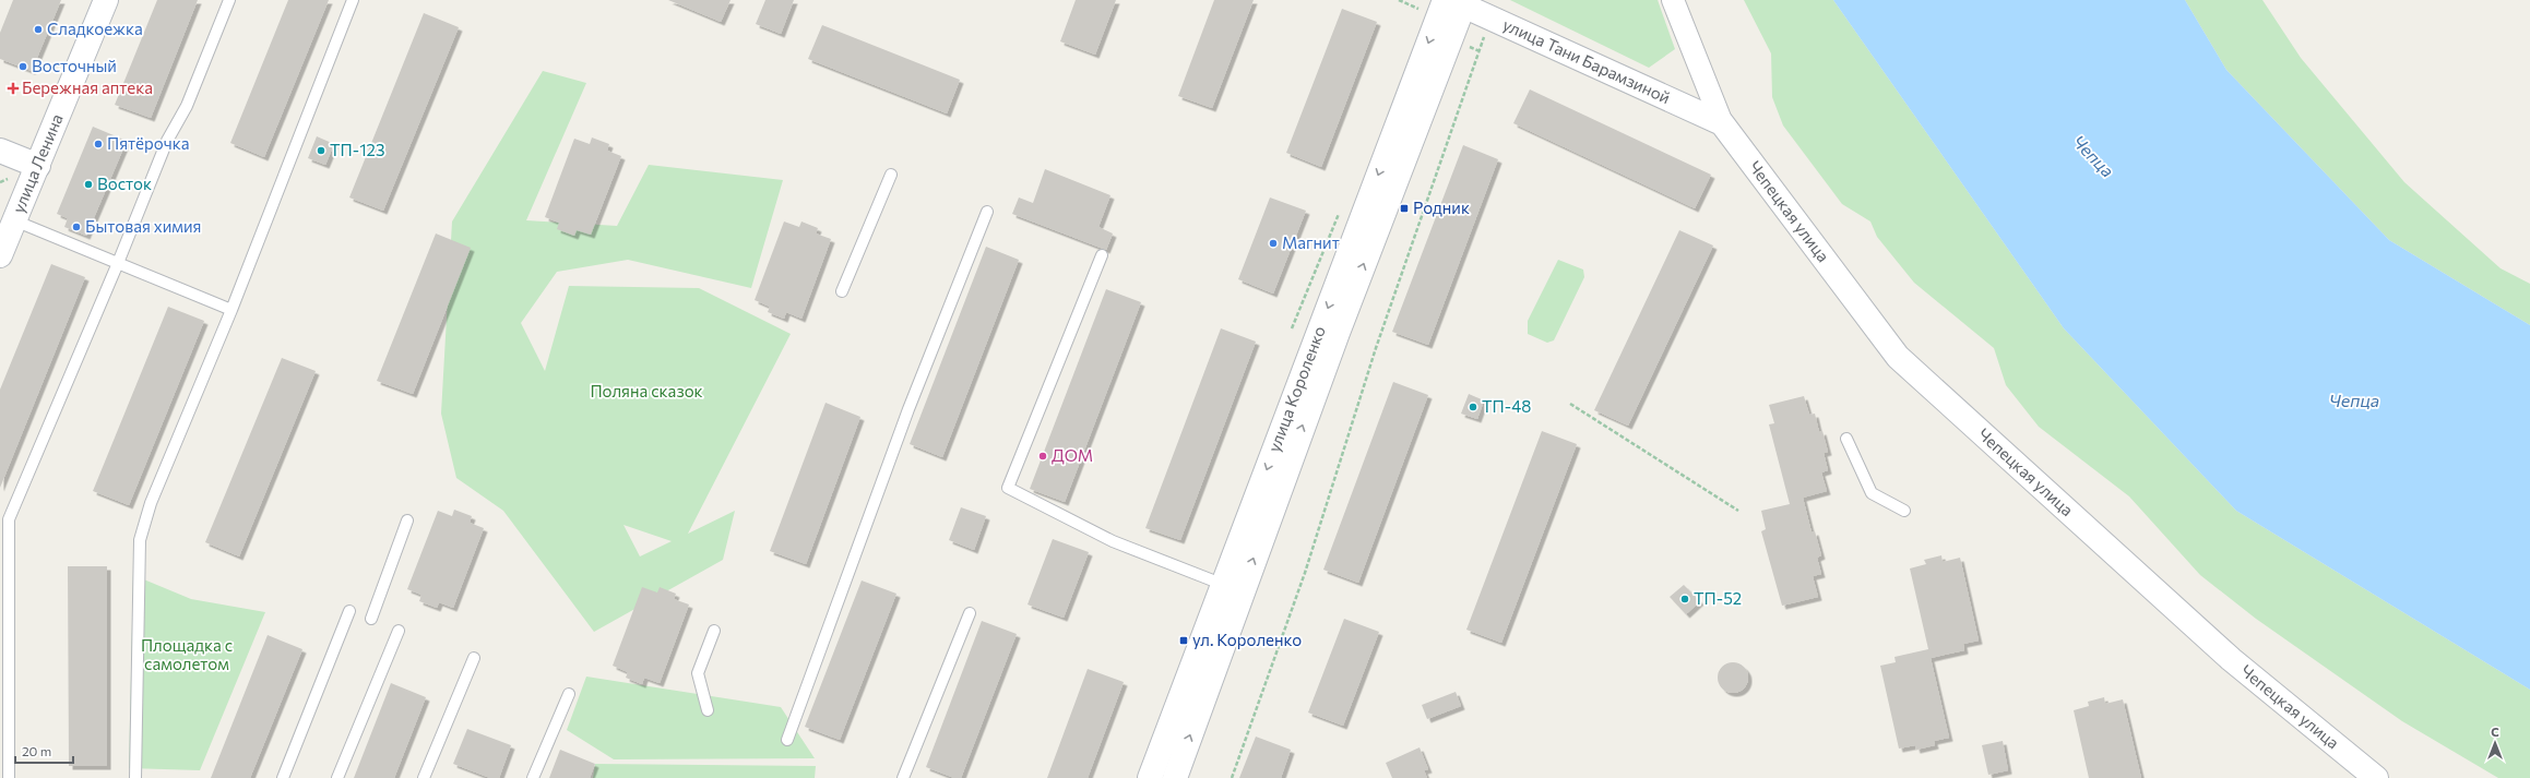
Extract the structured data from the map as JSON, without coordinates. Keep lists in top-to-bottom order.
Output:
{
  "streets": {
    "street": [
      "улица Тани Барамзиной",
      "улица Ленина",
      "Чепецкая улица",
      "улица Короленко"
    ]
  },
  "crossings": [
    ["улица Тани Барамзиной", "Чепецкая улица"],
    ["улица Тани Барамзиной", "улица Короленко"]
  ],
  "water": ["Чепца"],
  "parks": ["Поляна сказок", "Площадка с самолетом"],
  "places": {
    "other": [
      "Сладкоежка",
      "Восточный",
      "Пятёрочка",
      "ТП-123",
      "Восток",
      "Бытовая химия",
      "Магнит",
      "ТП-48",
      "ДОМ",
      "ТП-52"
    ],
    "health": ["Бережная аптека"],
    "transit": ["Родник", "ул. Короленко"]
  },
  "scale_bar": "20 m",
  "north": "top"
}
